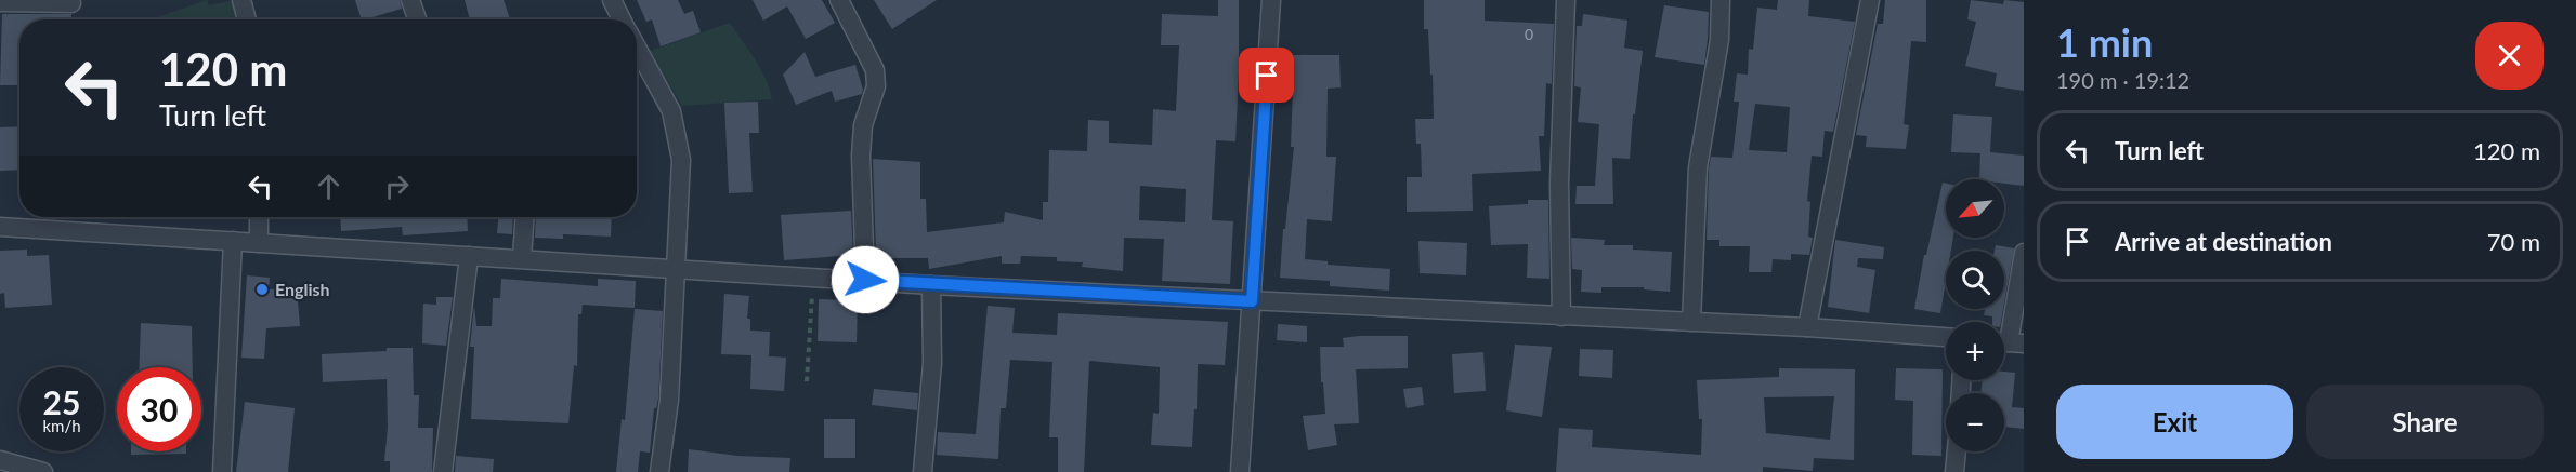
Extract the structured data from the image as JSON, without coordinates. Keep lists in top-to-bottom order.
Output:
{
  "places": ["English"],
  "house_numbers": ["0"],
  "north": "bottom left",
  "page": {
    "heading": ["1 min", "190 m · 19:12"],
    "turn": ["120 m", "Turn left"],
    "list": [
      {
        "name": "Turn left",
        "value": "120 m"
      },
      {
        "name": "Arrive at destination",
        "value": "70 m"
      }
    ],
    "map_buttons": ["+", "−"],
    "speed": "25 km/h",
    "limit": "30",
    "buttons": ["Exit", "Share"]
  }
}
